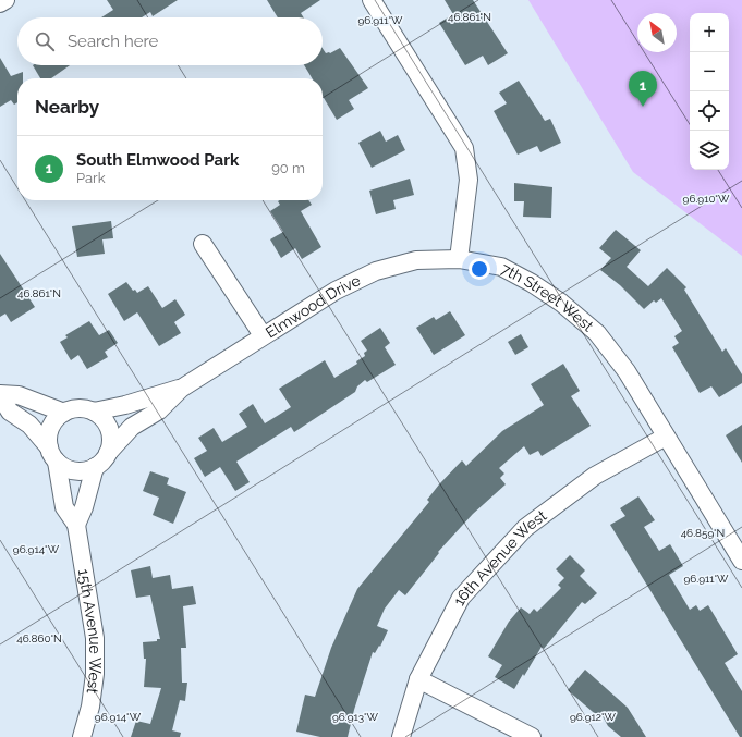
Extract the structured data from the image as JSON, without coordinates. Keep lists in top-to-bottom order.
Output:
{
  "streets": {
    "street": [
      "7th Street West",
      "Elmwood Drive",
      "16th Avenue West",
      "15th Avenue West"
    ]
  },
  "crossings": [
    ["7th Street West", "Elmwood Drive"],
    ["7th Street West", "16th Avenue West"],
    ["Elmwood Drive", "15th Avenue West"]
  ],
  "north": "top left",
  "page": {
    "map_buttons": ["+", "−"],
    "search": "Search here",
    "pins": "1",
    "heading": "Nearby",
    "list": [
      {
        "mark": "1",
        "name": "South Elmwood Park",
        "note": "Park",
        "value": "90 m"
      }
    ]
  },
  "coordinates": [
    "46.861°N",
    "96.911°W",
    "96.910°W",
    "46.859°N",
    "96.914°W",
    "46.860°N",
    "96.913°W",
    "96.912°W"
  ]
}
